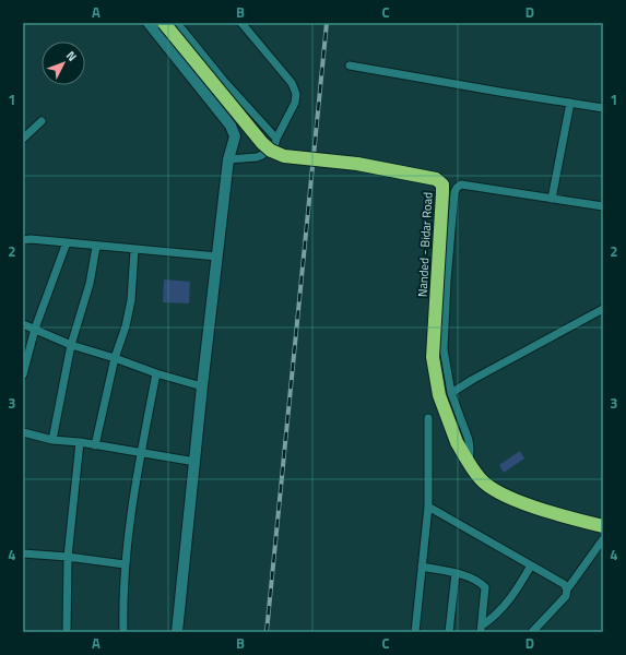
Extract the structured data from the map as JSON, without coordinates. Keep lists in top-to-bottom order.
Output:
{
  "streets": {
    "highway": ["Nanded - Bidar Road"]
  },
  "north": "top right",
  "grid": {
    "columns": [
      "A",
      "B",
      "C",
      "D"
    ],
    "rows": [
      "1",
      "2",
      "3",
      "4"
    ]
  }
}
